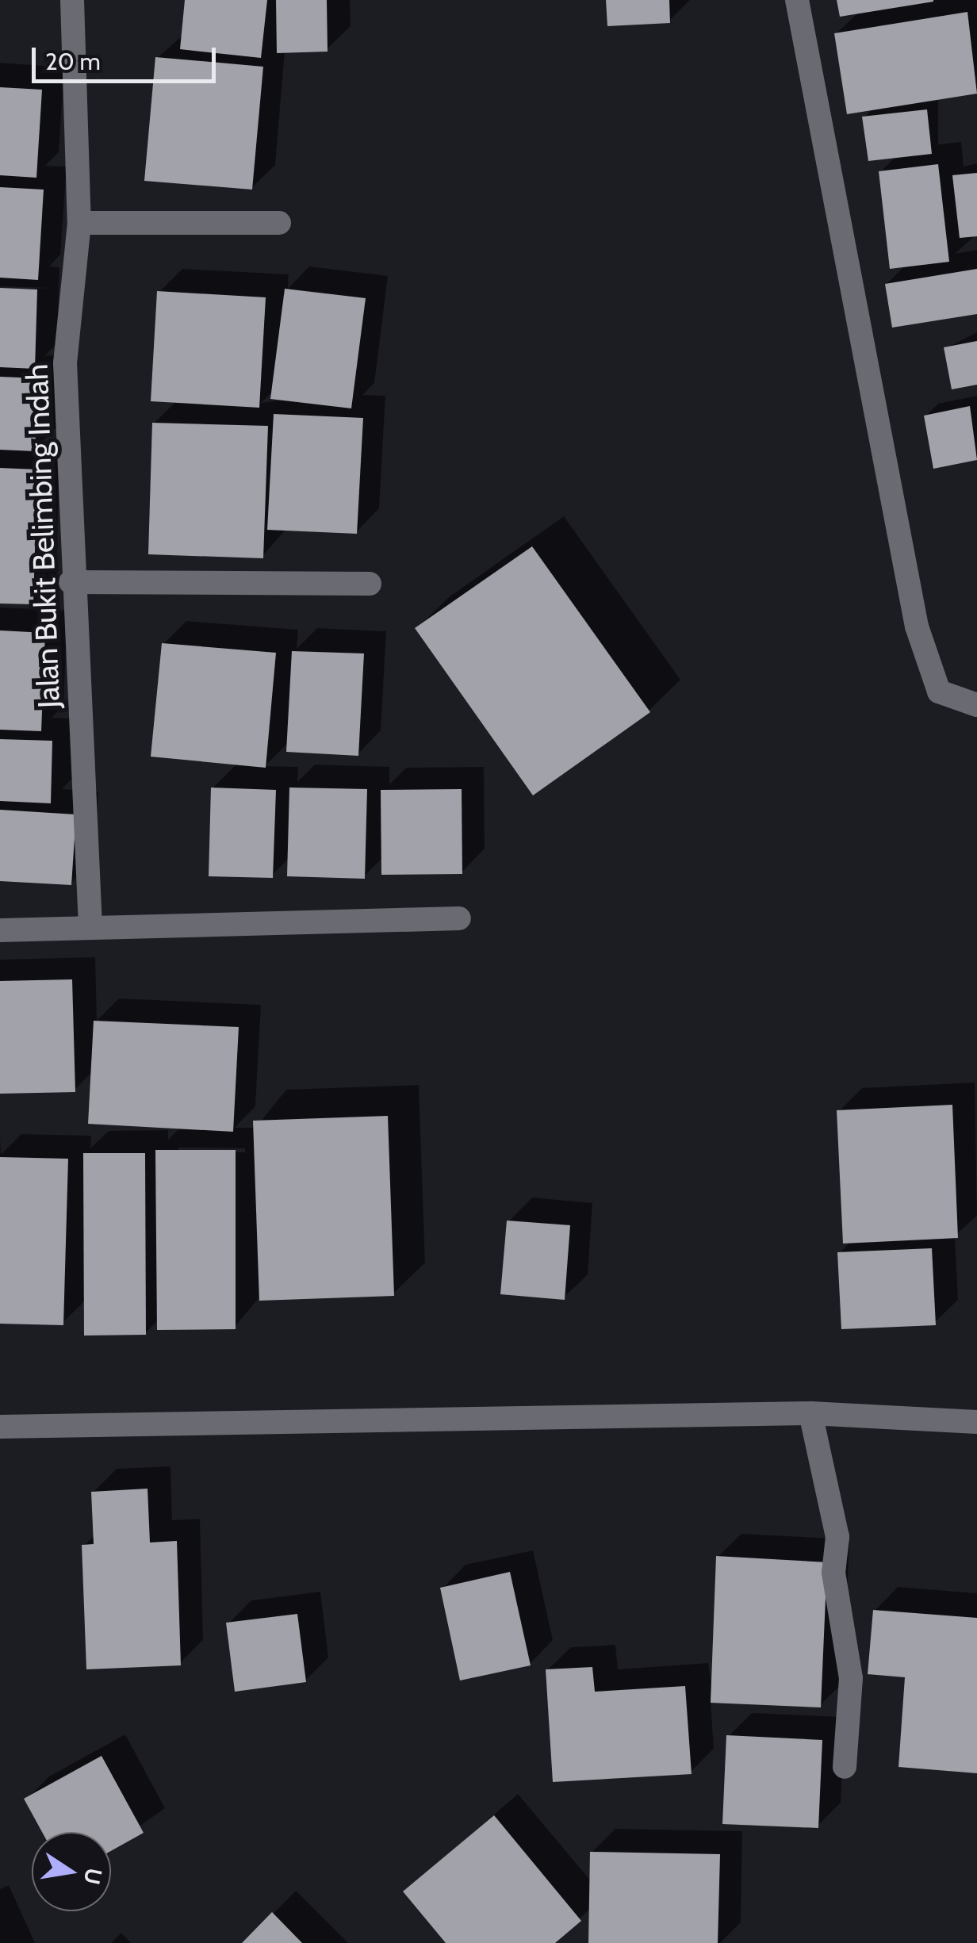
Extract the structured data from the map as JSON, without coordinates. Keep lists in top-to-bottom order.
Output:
{
  "streets": {
    "street": ["Jalan Bukit Belimbing Indah"]
  },
  "scale_bar": "20 m",
  "north": "right"
}
